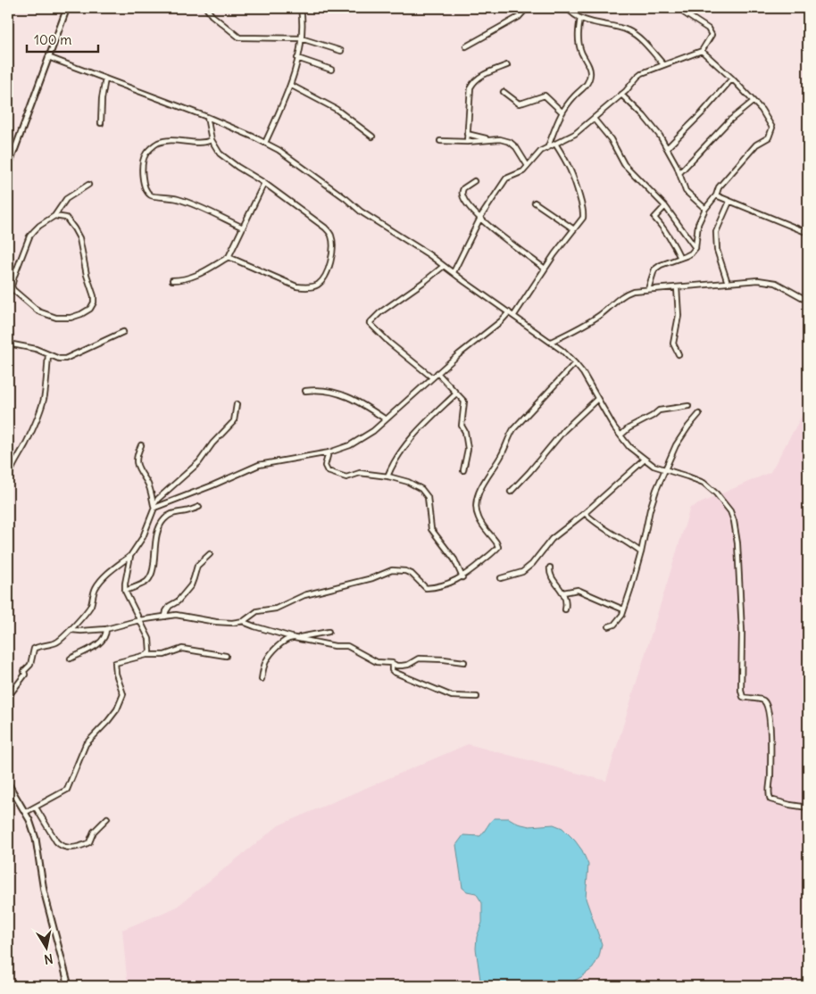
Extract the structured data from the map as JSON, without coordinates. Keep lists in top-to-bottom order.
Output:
{
  "scale_bar": "100 m",
  "north": "bottom"
}
